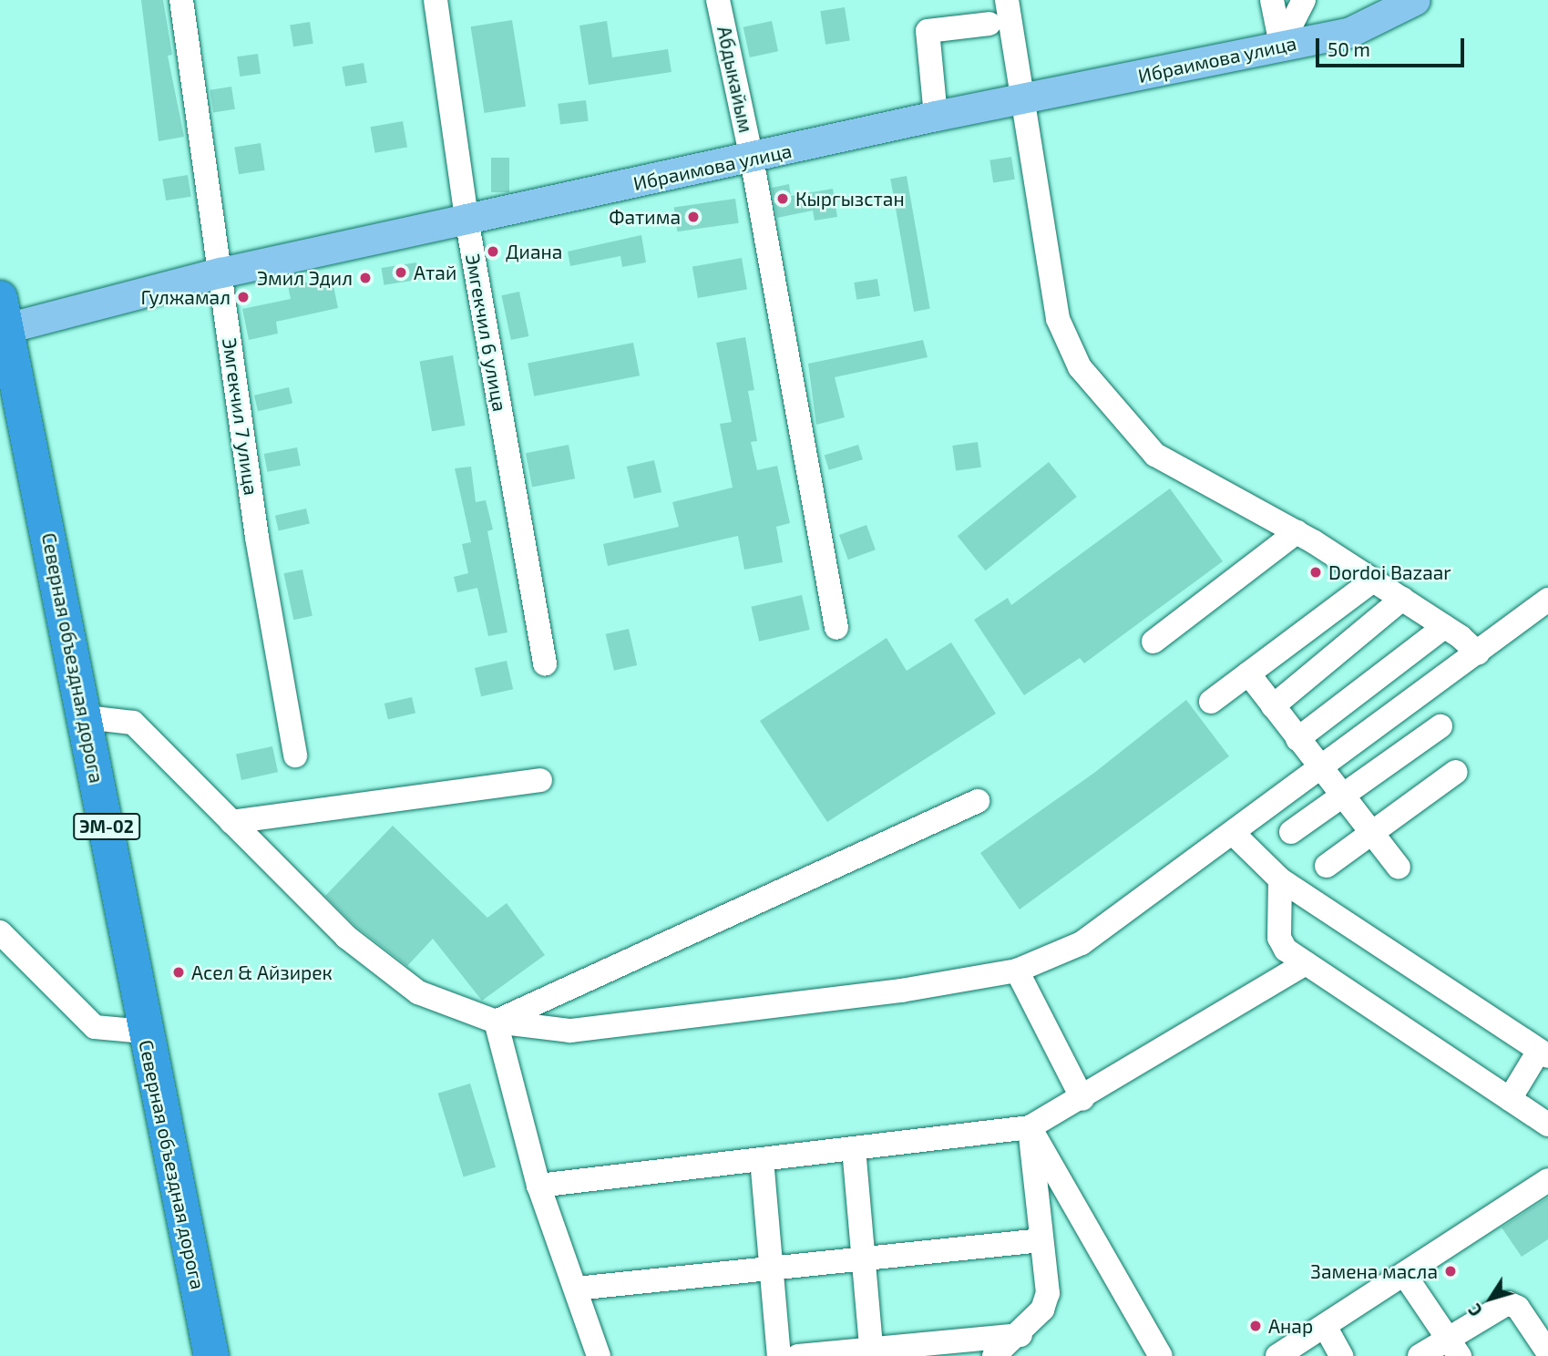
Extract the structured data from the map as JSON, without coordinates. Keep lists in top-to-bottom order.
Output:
{
  "streets": {
    "highway": ["Северная объездная дорога", "ЭМ-02"],
    "main road": ["Ибраимова улица"],
    "street": ["Абдыкайым", "Эмгекчил 6 улица", "Эмгекчил 7 улица"]
  },
  "crossings": [
    ["Ибраимова улица", "Абдыкайым"],
    ["Ибраимова улица", "Эмгекчил 6 улица"],
    ["Ибраимова улица", "Эмгекчил 7 улица"],
    ["Ибраимова улица", "Северная объездная дорога"]
  ],
  "places": [
    "Кыргызстан",
    "Фатима",
    "Диана",
    "Атай",
    "Эмил Эдил",
    "Гулжамал",
    "Dordoi Bazaar",
    "Асел & Айзирек",
    "Замена масла",
    "Анар"
  ],
  "scale_bar": "50 m",
  "north": "bottom left"
}
